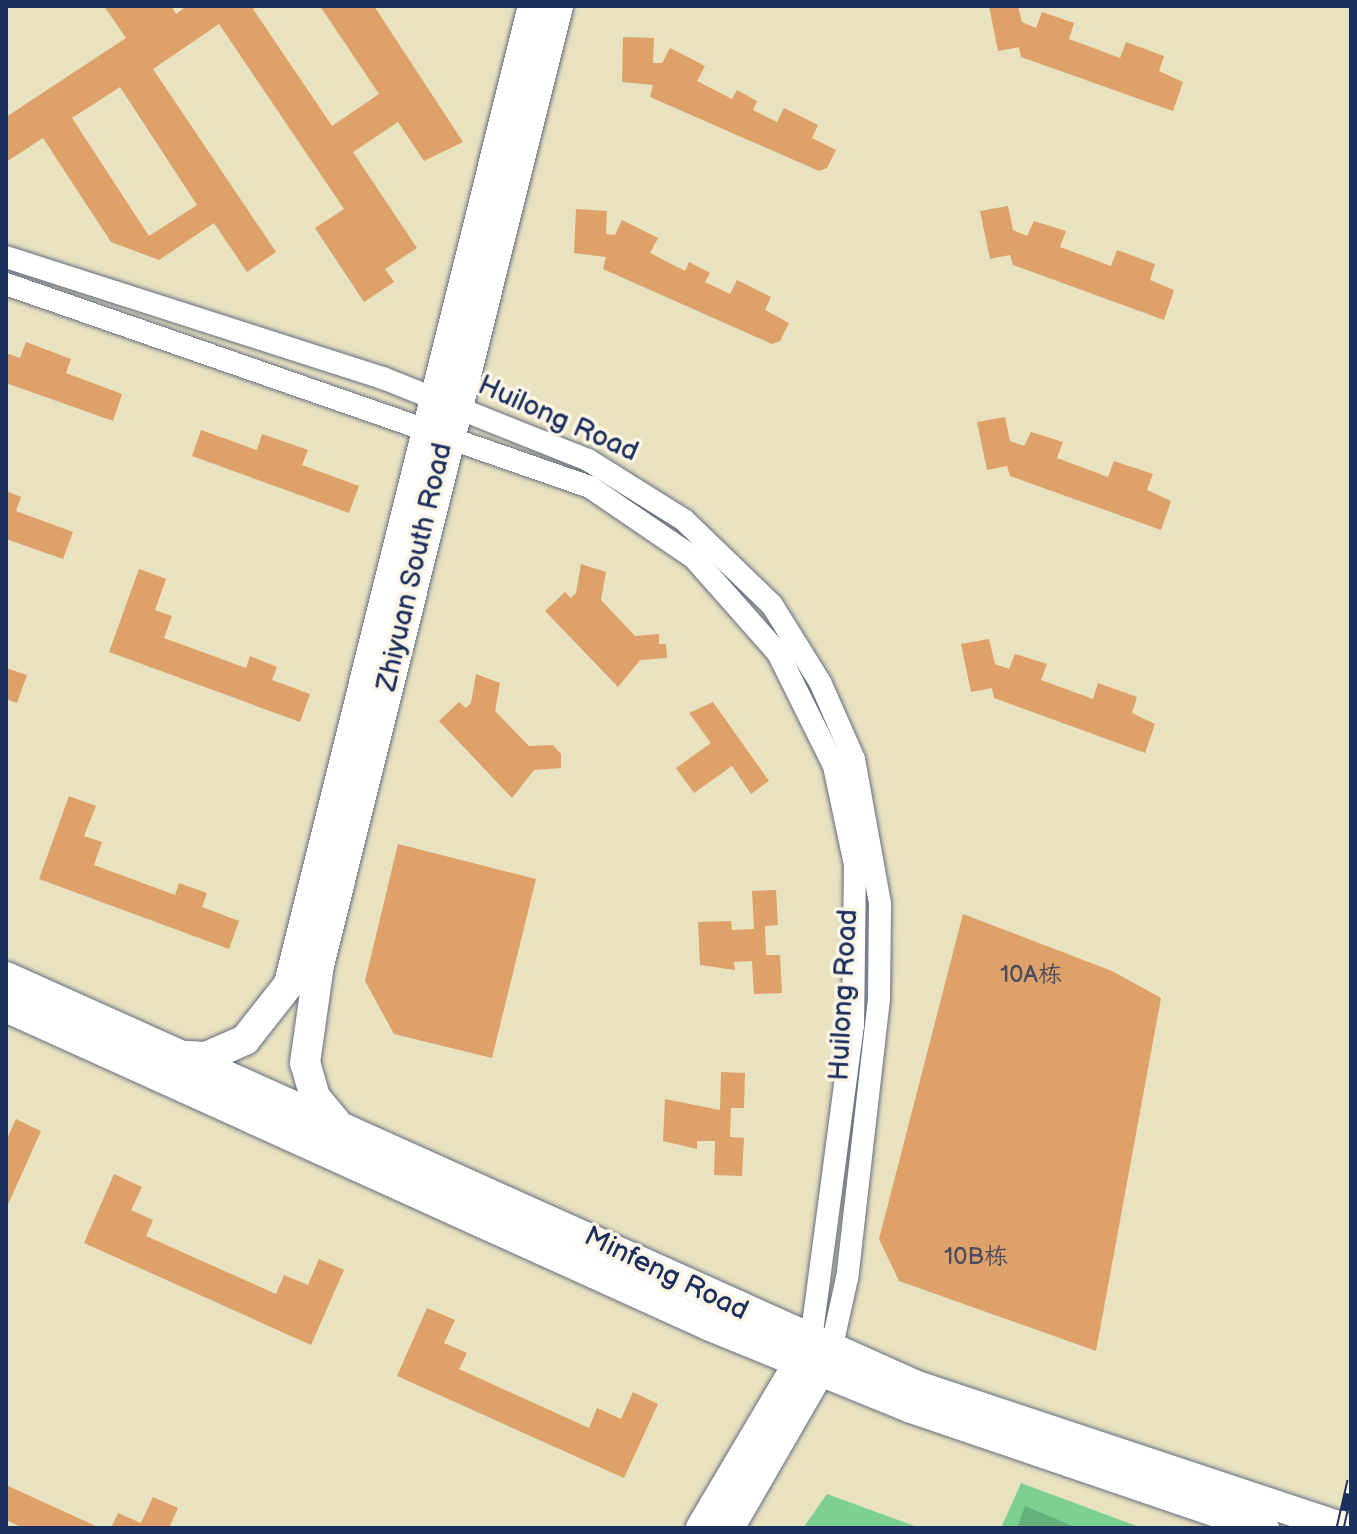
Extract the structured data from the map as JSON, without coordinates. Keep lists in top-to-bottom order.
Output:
{
  "streets": {
    "main road": ["Zhiyuan South Road", "Minfeng Road"],
    "street": ["Huilong Road"]
  },
  "crossings": [
    ["Huilong Road", "Zhiyuan South Road"],
    ["Huilong Road", "Minfeng Road"],
    ["Zhiyuan South Road", "Minfeng Road"]
  ],
  "house_numbers": ["10A栋", "10B栋"]
}
